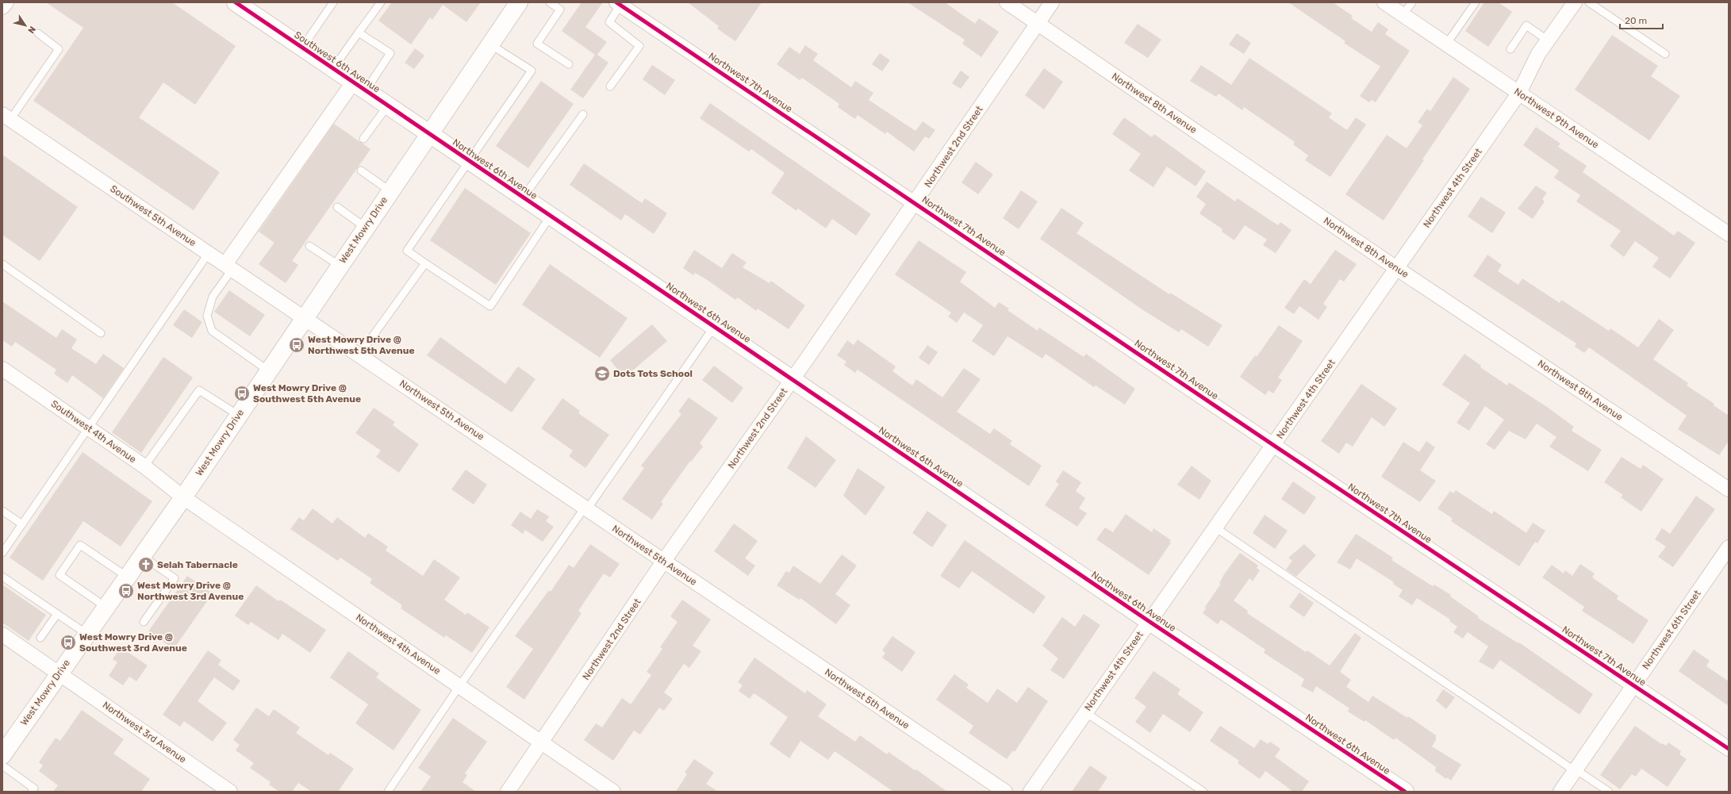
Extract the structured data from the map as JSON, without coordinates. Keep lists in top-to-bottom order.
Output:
{
  "streets": {
    "street": [
      "Southwest 6th Avenue",
      "Northwest 7th Avenue",
      "Northwest 8th Avenue",
      "Northwest 9th Avenue",
      "Northwest 2nd Street",
      "Northwest 6th Avenue",
      "Northwest 4th Street",
      "Southwest 5th Avenue",
      "West Mowry Drive",
      "Northwest 5th Avenue",
      "Southwest 4th Avenue",
      "Northwest 6th Street",
      "Northwest 4th Avenue",
      "Northwest 3rd Avenue"
    ]
  },
  "crossings": [
    ["Southwest 6th Avenue", "Northwest 6th Avenue"],
    ["Southwest 6th Avenue", "West Mowry Drive"],
    ["Northwest 7th Avenue", "Northwest 2nd Street"],
    ["Northwest 7th Avenue", "Northwest 4th Street"],
    ["Northwest 7th Avenue", "Northwest 6th Street"],
    ["Northwest 8th Avenue", "Northwest 2nd Street"],
    ["Northwest 8th Avenue", "Northwest 4th Street"],
    ["Northwest 9th Avenue", "Northwest 4th Street"],
    ["Northwest 2nd Street", "Northwest 6th Avenue"],
    ["Northwest 2nd Street", "Northwest 5th Avenue"],
    ["Northwest 2nd Street", "Northwest 4th Avenue"],
    ["Northwest 6th Avenue", "Northwest 4th Street"],
    ["Northwest 6th Avenue", "West Mowry Drive"],
    ["Southwest 5th Avenue", "West Mowry Drive"],
    ["Southwest 5th Avenue", "Northwest 5th Avenue"],
    ["West Mowry Drive", "Northwest 5th Avenue"],
    ["West Mowry Drive", "Southwest 4th Avenue"],
    ["West Mowry Drive", "Northwest 4th Avenue"],
    ["West Mowry Drive", "Northwest 3rd Avenue"],
    ["Southwest 4th Avenue", "Northwest 4th Avenue"]
  ],
  "places": {
    "bus stop": [
      "West Mowry Drive @ Northwest 5th Avenue",
      "West Mowry Drive @ Southwest 5th Avenue",
      "West Mowry Drive @ Northwest 3rd Avenue",
      "West Mowry Drive @ Southwest 3rd Avenue"
    ],
    "school or university": ["Dots Tots School"],
    "church": ["Selah Tabernacle"]
  },
  "scale_bar": "20 m",
  "north": "bottom right"
}
